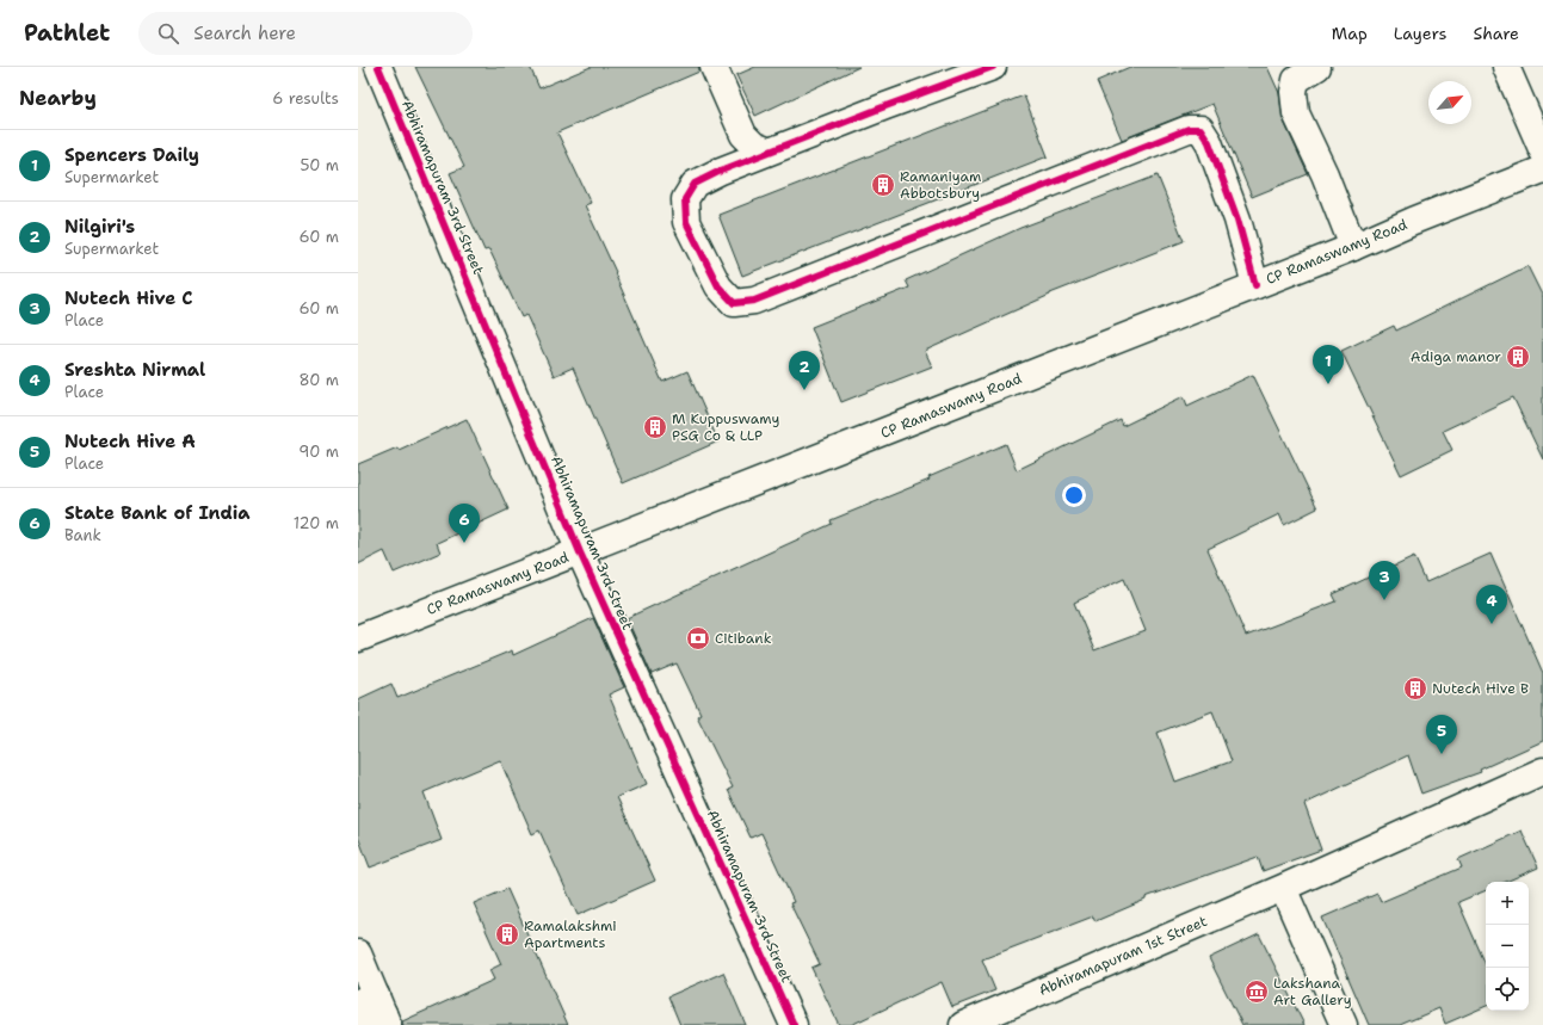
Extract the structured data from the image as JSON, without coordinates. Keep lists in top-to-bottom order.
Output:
{
  "streets": {
    "street": ["Abhiramapuram 3rd Street", "CP Ramaswamy Road", "Abhiramapuram 1st Street"]
  },
  "crossings": [
    ["Abhiramapuram 3rd Street", "CP Ramaswamy Road"]
  ],
  "places": {
    "building": [
      "Ramaniyam Abbotsbury",
      "Adiga manor",
      "M Kuppuswamy PSG Co & LLP",
      "Nutech Hive B",
      "Ramalakshmi Apartments"
    ],
    "bank": ["Citibank"],
    "museum": ["Lakshana Art Gallery"]
  },
  "north": "top right",
  "page": {
    "header": "Pathlet",
    "search": "Search here",
    "nav": ["Map", "Layers", "Share"],
    "heading": ["Nearby", "6 results"],
    "list": [
      {
        "mark": "1",
        "name": "Spencers Daily",
        "note": "Supermarket",
        "value": "50 m"
      },
      {
        "mark": "2",
        "name": "Nilgiri's",
        "note": "Supermarket",
        "value": "60 m"
      },
      {
        "mark": "3",
        "name": "Nutech Hive C",
        "note": "Place",
        "value": "60 m"
      },
      {
        "mark": "4",
        "name": "Sreshta Nirmal",
        "note": "Place",
        "value": "80 m"
      },
      {
        "mark": "5",
        "name": "Nutech Hive A",
        "note": "Place",
        "value": "90 m"
      },
      {
        "mark": "6",
        "name": "State Bank of India",
        "note": "Bank",
        "value": "120 m"
      }
    ],
    "pins": [
      "1",
      "2",
      "6",
      "3",
      "4",
      "5"
    ],
    "map_buttons": ["+", "−"]
  }
}
